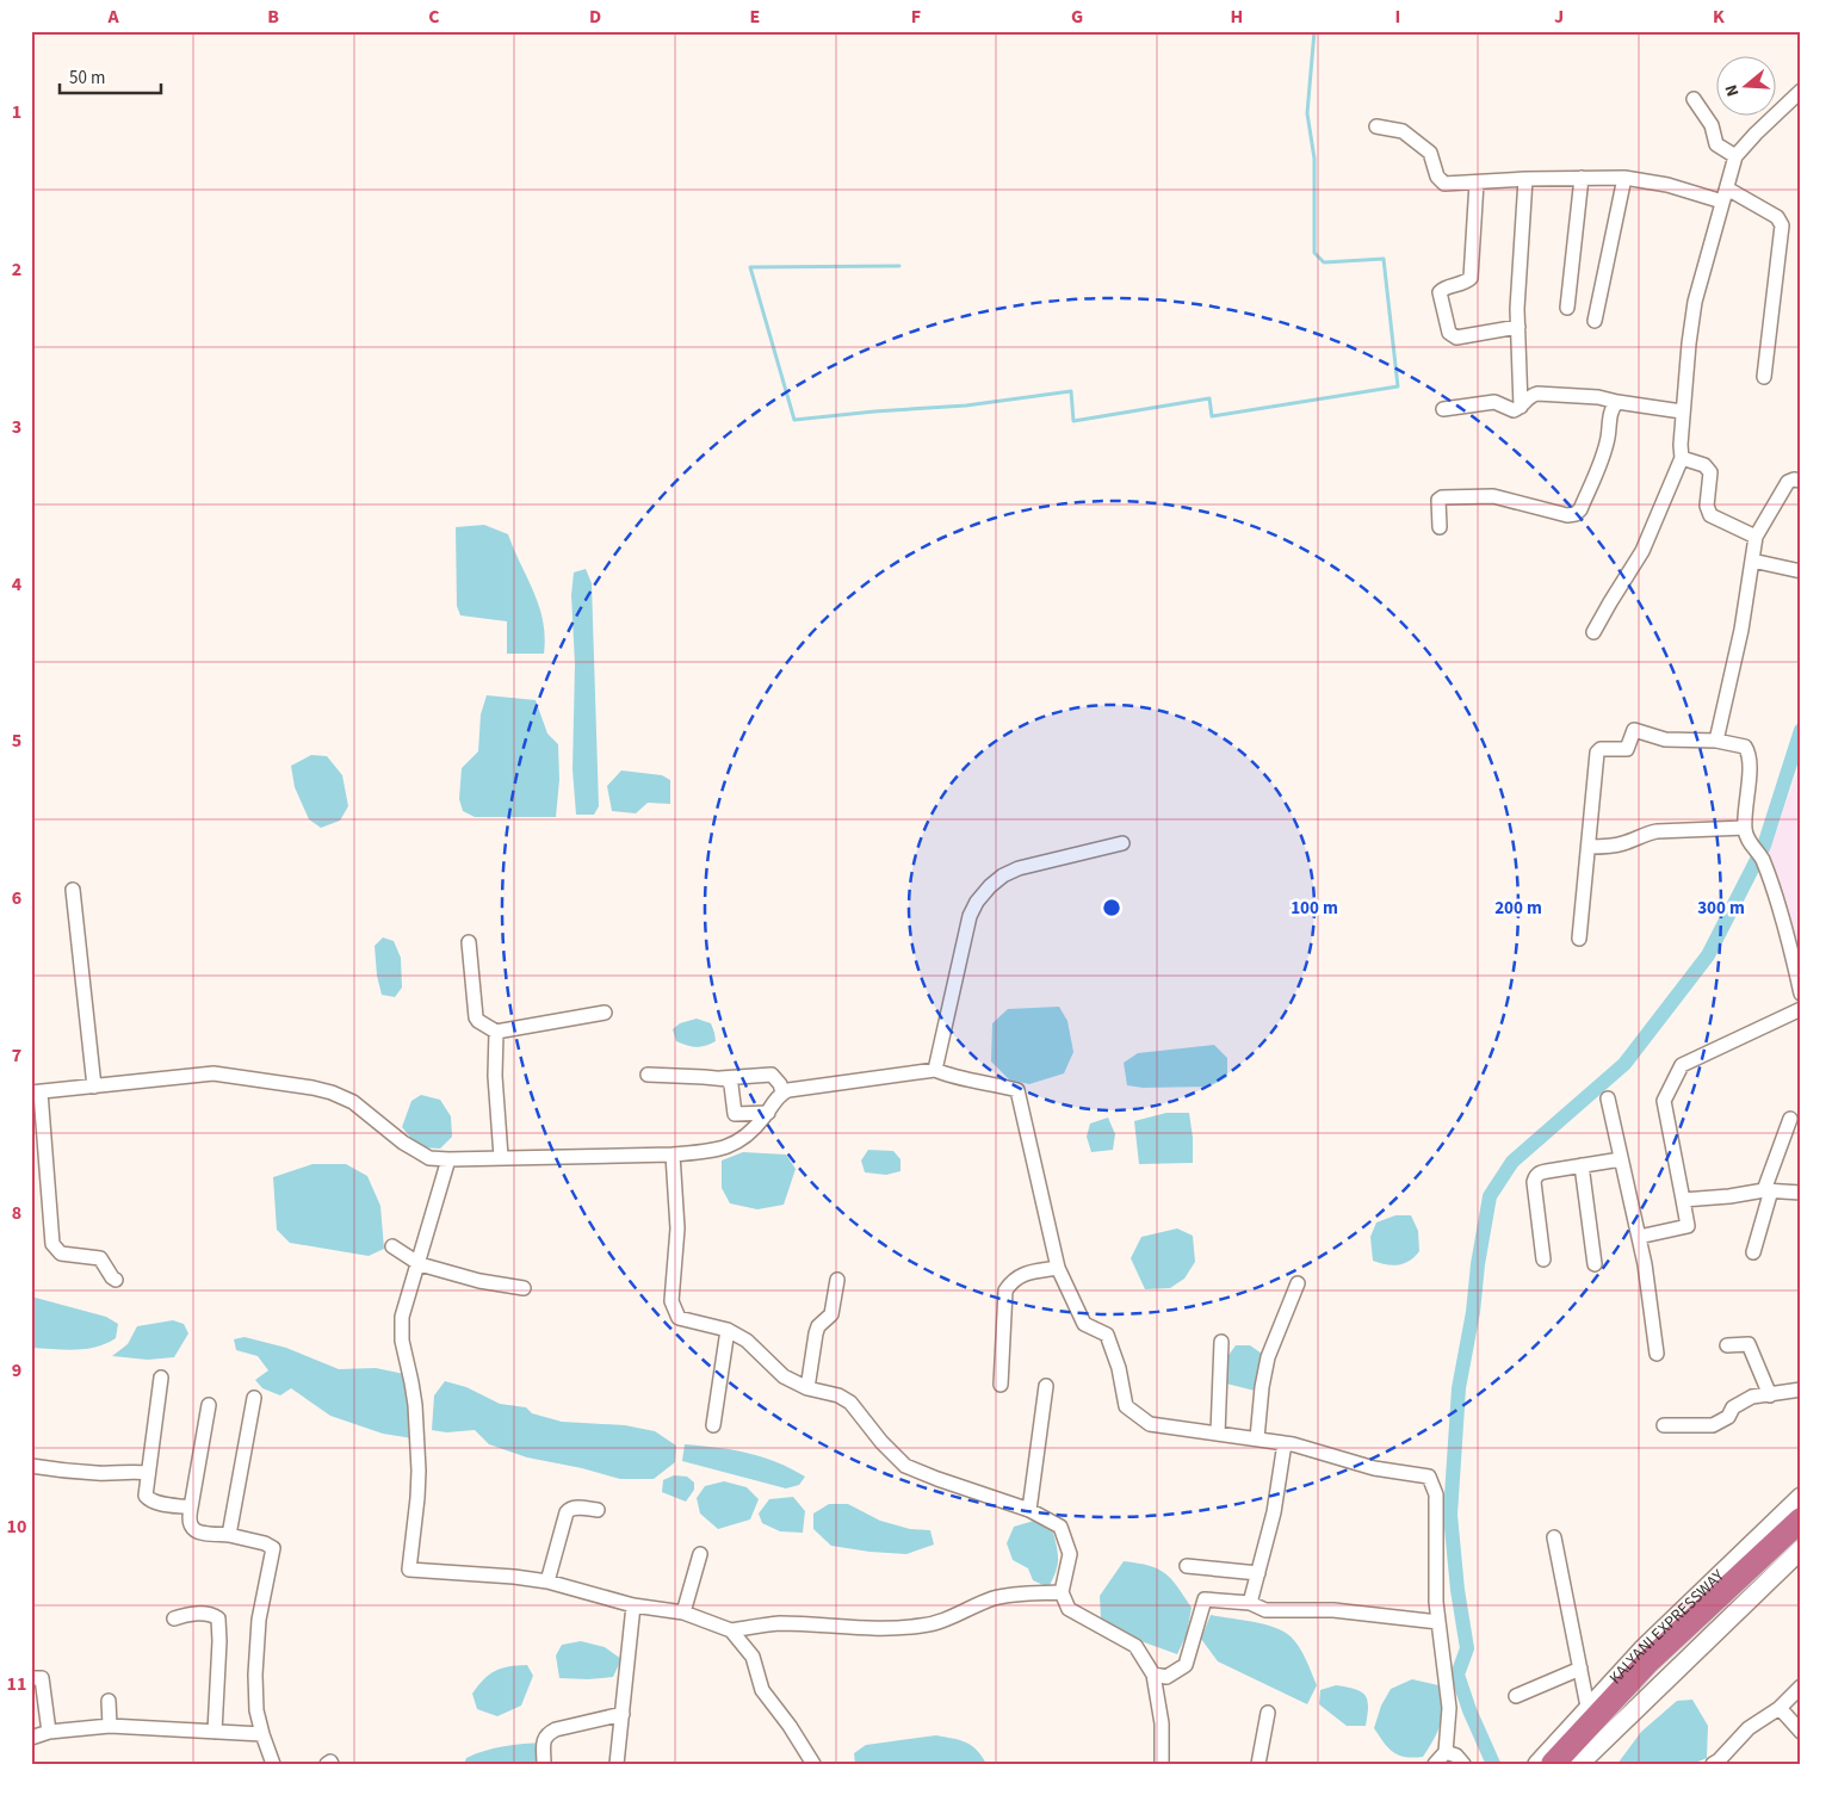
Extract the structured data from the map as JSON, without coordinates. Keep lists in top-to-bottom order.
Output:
{
  "streets": {
    "highway": ["KALYANI EXPRESSWAY"]
  },
  "scale_bar": "50 m",
  "north": "left",
  "grid": {
    "columns": [
      "A",
      "B",
      "C",
      "D",
      "E",
      "F",
      "G",
      "H",
      "I",
      "J",
      "K"
    ],
    "rows": [
      "1",
      "2",
      "3",
      "4",
      "5",
      "6",
      "7",
      "8",
      "9",
      "10",
      "11"
    ]
  },
  "rings": ["100 m", "200 m", "300 m"]
}
